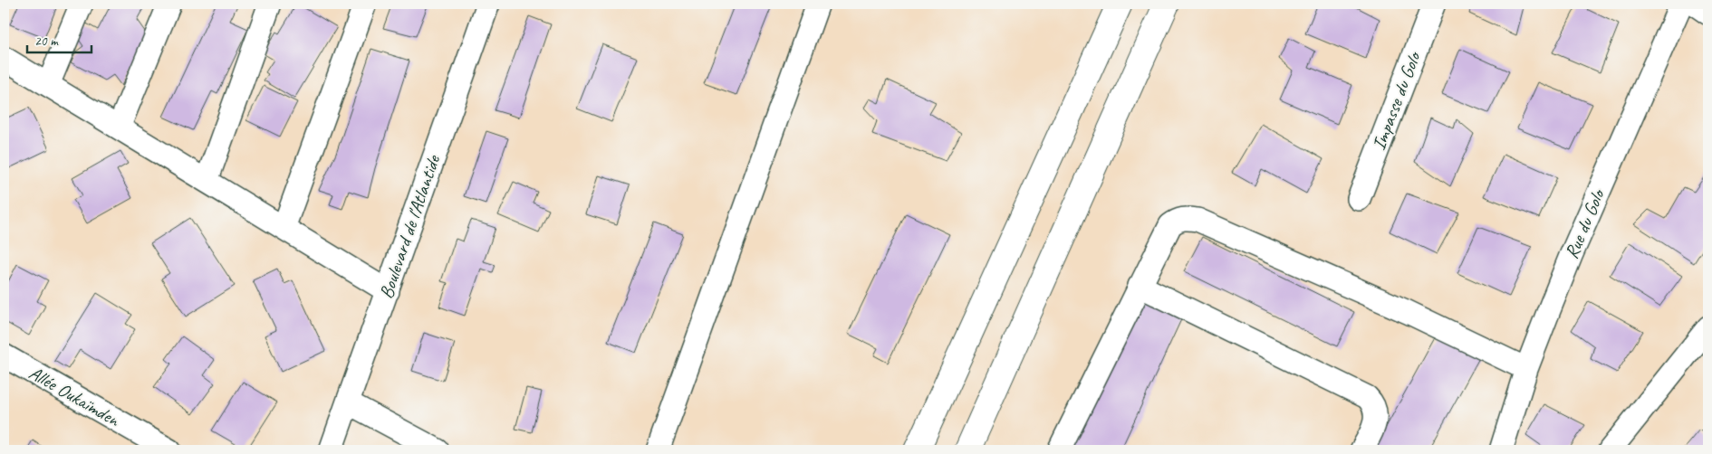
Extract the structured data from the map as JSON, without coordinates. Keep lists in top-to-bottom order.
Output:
{
  "streets": {
    "street": [
      "Impasse du Golo",
      "Rue du Golo",
      "Boulevard de l'Atlantide",
      "Allée Oukaïmden"
    ]
  },
  "scale_bar": "20 m"
}
